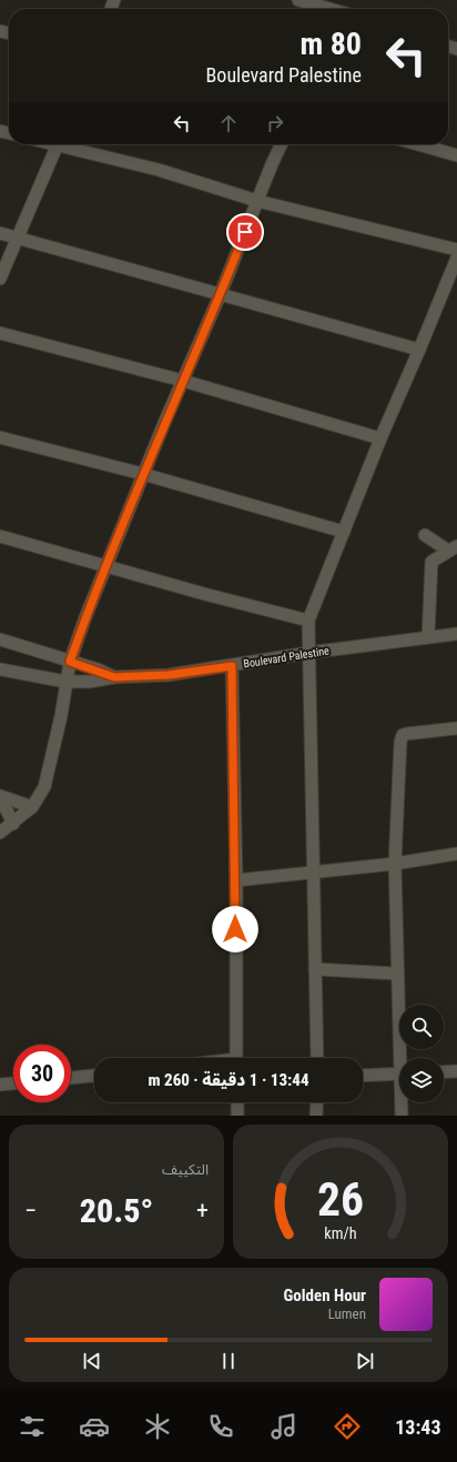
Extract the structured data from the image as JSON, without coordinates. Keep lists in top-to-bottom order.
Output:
{
  "streets": {
    "street": ["Boulevard Palestine"]
  },
  "page": {
    "turn": ["80 m", "Boulevard Palestine"],
    "limit": "30",
    "trip": "13:44 · 1 دقيقة · 260 m",
    "tile": "التكييف",
    "heat": ["−", "20.5°", "+"],
    "song": ["Golden Hour", "Lumen"],
    "tabs": "13:43",
    "gauge": ["26", "km/h"]
  }
}
